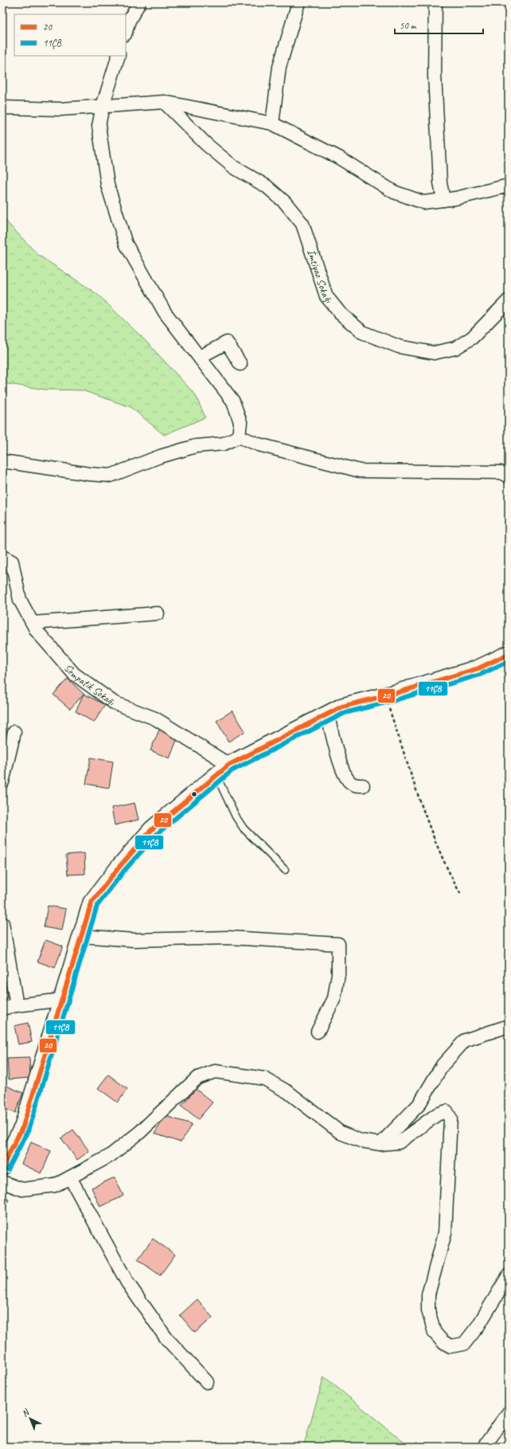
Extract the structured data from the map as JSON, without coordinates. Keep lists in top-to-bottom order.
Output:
{
  "streets": {
    "street": ["İmtiyaz Sokağı", "Sempatik Sokağı"]
  },
  "lines": ["transit line 20", "transit line 11ÇB"],
  "legend": ["20", "11ÇB"],
  "scale_bar": "50 m",
  "north": "top left"
}
